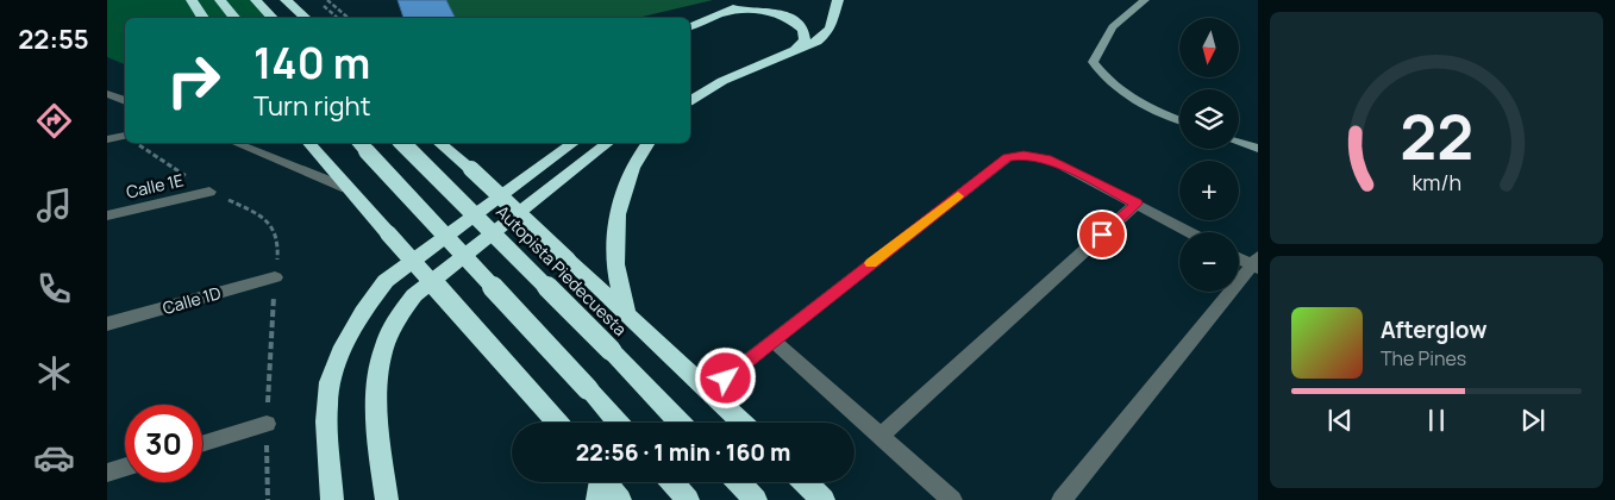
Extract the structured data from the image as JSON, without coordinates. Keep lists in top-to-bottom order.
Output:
{
  "streets": {
    "highway": ["Autopista Piedecuesta"],
    "street": ["Calle 1E", "Calle 1D"]
  },
  "north": "bottom",
  "page": {
    "tabs": "22:55",
    "map_buttons": ["+", "−"],
    "turn": ["140 m", "Turn right"],
    "song": ["Afterglow", "The Pines"],
    "limit": "30",
    "trip": "22:56 · 1 min · 160 m",
    "gauge": ["22", "km/h"]
  }
}
